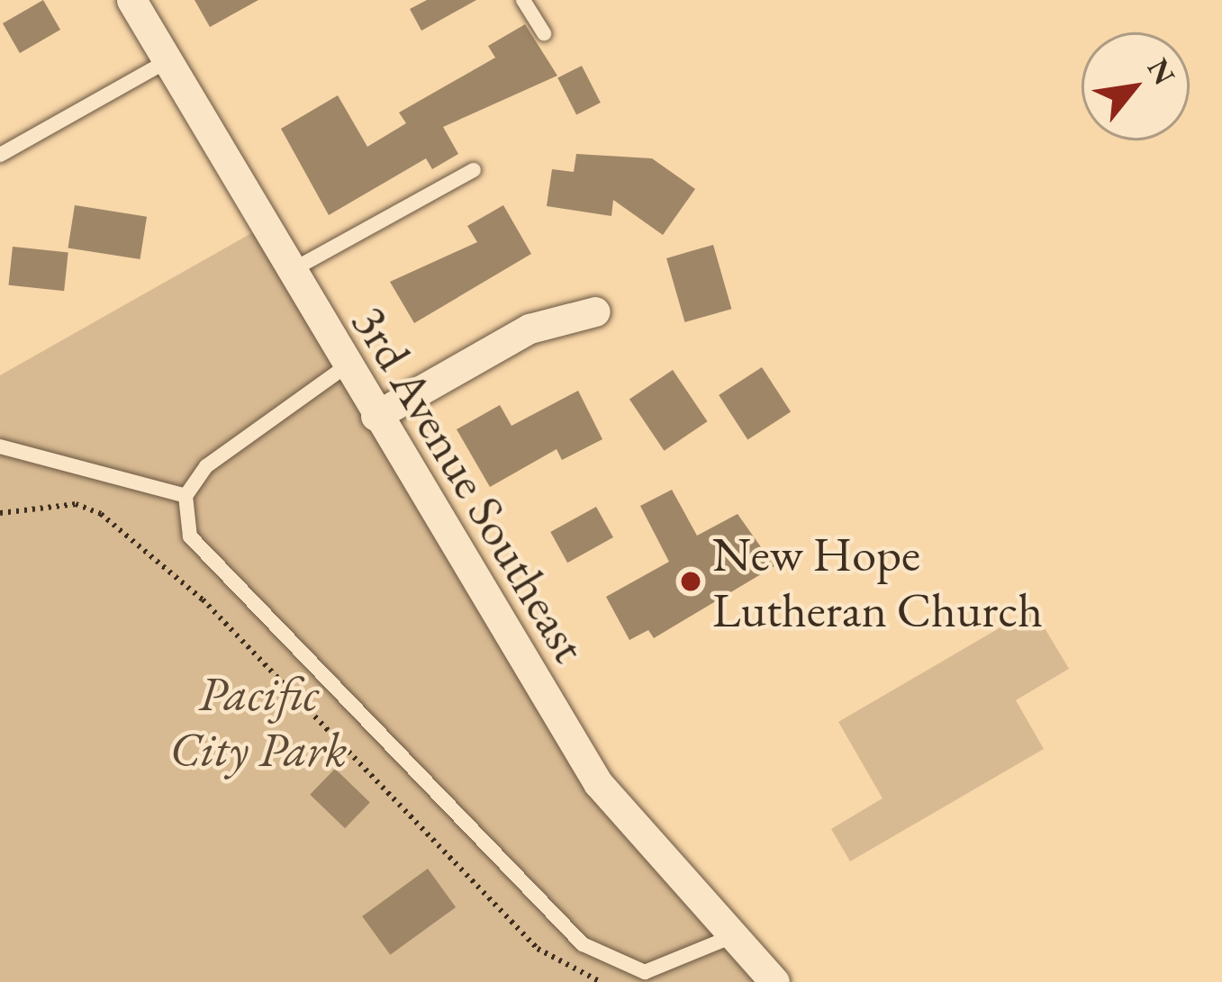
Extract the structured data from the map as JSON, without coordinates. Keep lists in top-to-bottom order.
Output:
{
  "streets": {
    "street": ["3rd Avenue Southeast"]
  },
  "parks": ["Pacific City Park"],
  "places": ["New Hope Lutheran Church"],
  "north": "top right"
}
